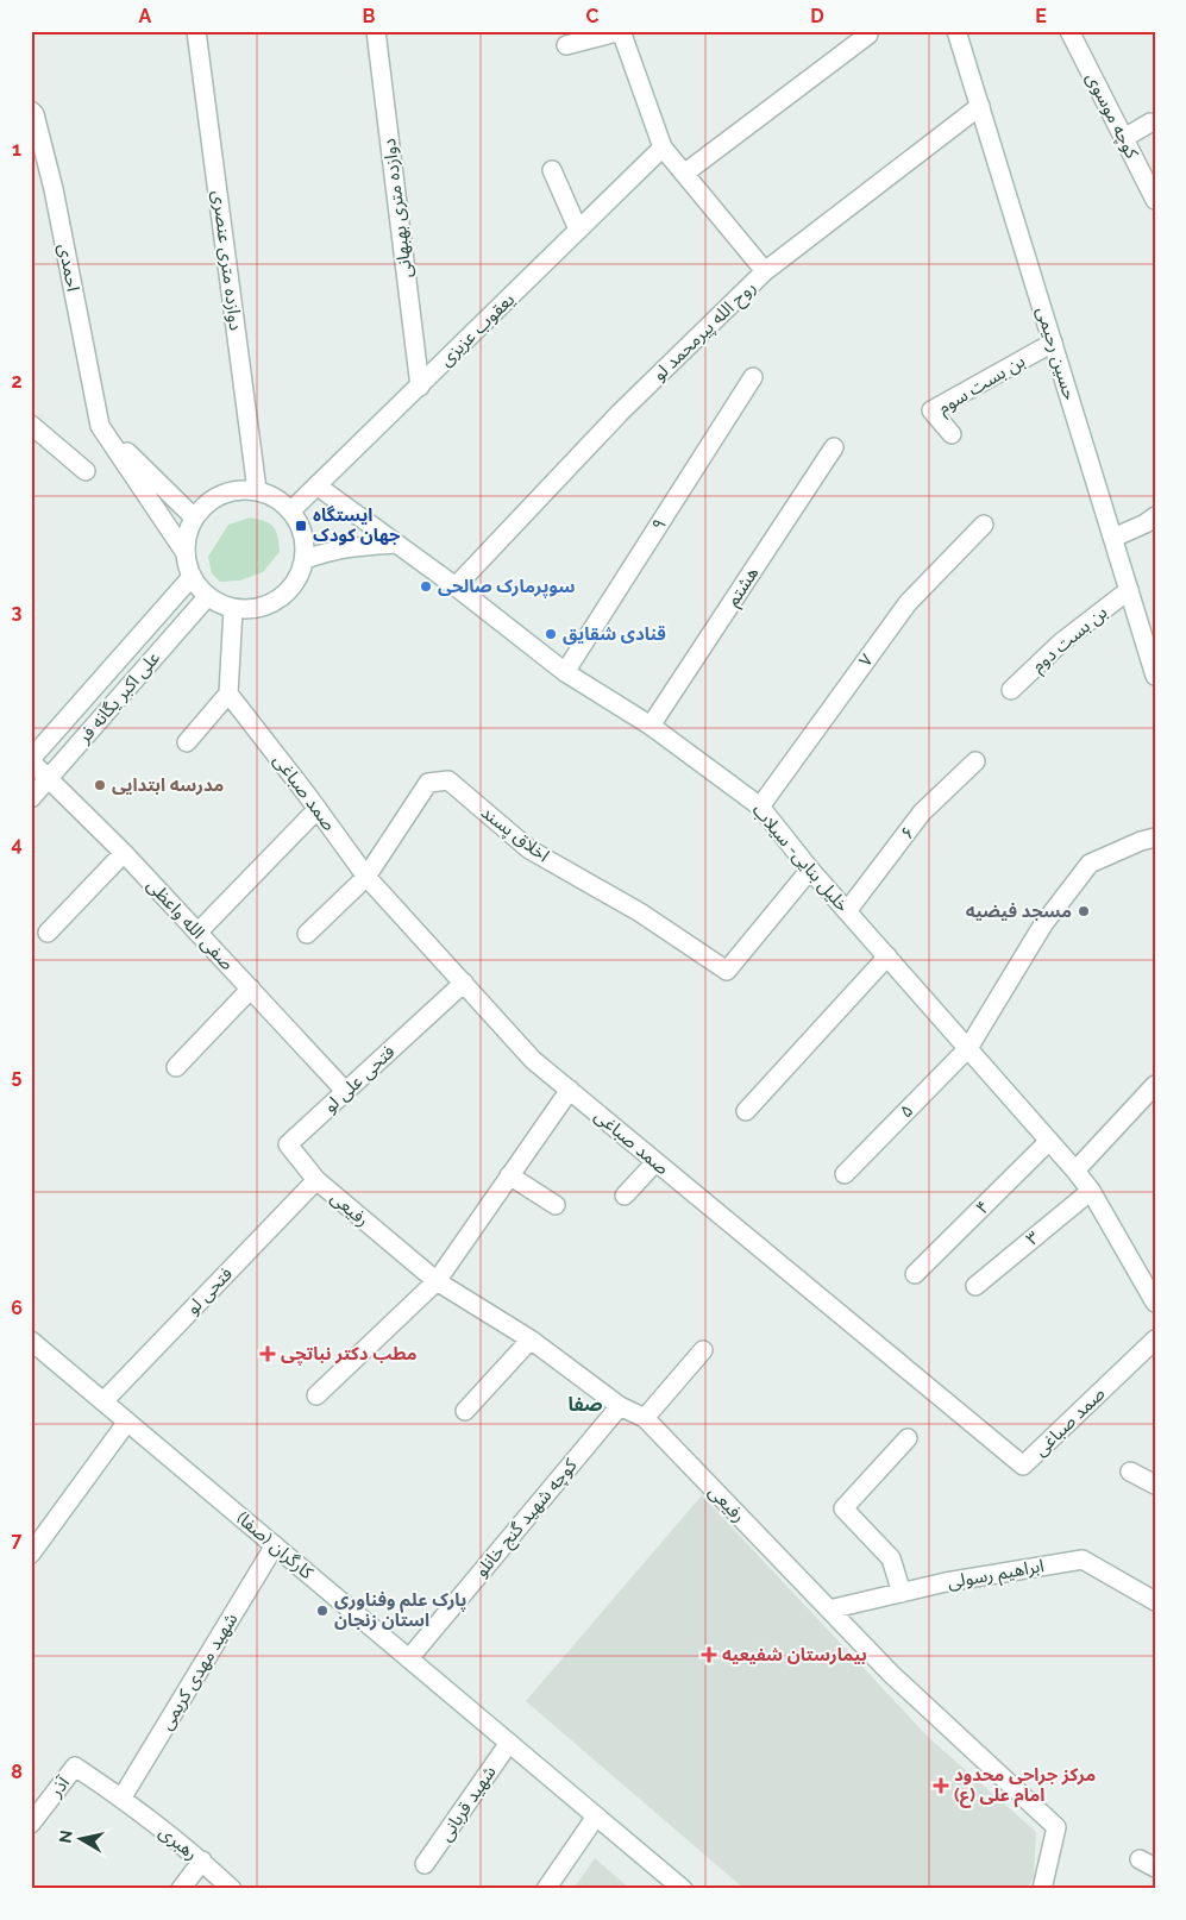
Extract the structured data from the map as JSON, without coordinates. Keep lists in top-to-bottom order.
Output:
{
  "streets": {
    "street": [
      "کوچه موسوی",
      "دوازده متری بهبهانی",
      "دوازده متری عنصری",
      "احمدی",
      "یعقوب عزیزی",
      "روح الله پیرمحمد لو",
      "حسین رحیمی",
      "بن بست سوم",
      "۹",
      "هشتم",
      "بن بست دوم",
      "۷",
      "علی اکبر یگانه فر",
      "صمد صباغی",
      "۶",
      "اخلاق پسند",
      "خلیل بنایی- سیلاب",
      "صفی الله واعظی",
      "فتحی علی لو",
      "۵",
      "۴",
      "رفیعی",
      "۳",
      "فتحی لو",
      "کوچه شهید گنج خانلو",
      "کارگران (صفا)",
      "ابراهیم رسولی",
      "شهید مهدی کریمی",
      "آذر",
      "شهید قربانی",
      "رهبری"
    ]
  },
  "crossings": [
    ["دوازده متری بهبهانی", "یعقوب عزیزی"],
    ["دوازده متری عنصری", "احمدی"],
    ["دوازده متری عنصری", "یعقوب عزیزی"],
    ["دوازده متری عنصری", "علی اکبر یگانه فر"],
    ["احمدی", "یعقوب عزیزی"],
    ["احمدی", "علی اکبر یگانه فر"],
    ["یعقوب عزیزی", "علی اکبر یگانه فر"],
    ["یعقوب عزیزی", "خلیل بنایی- سیلاب"],
    ["روح الله پیرمحمد لو", "حسین رحیمی"],
    ["روح الله پیرمحمد لو", "خلیل بنایی- سیلاب"],
    ["حسین رحیمی", "بن بست سوم"],
    ["حسین رحیمی", "بن بست دوم"],
    ["۹", "خلیل بنایی- سیلاب"],
    ["هشتم", "خلیل بنایی- سیلاب"],
    ["۷", "خلیل بنایی- سیلاب"],
    ["علی اکبر یگانه فر", "صفی الله واعظی"],
    ["صمد صباغی", "اخلاق پسند"],
    ["صمد صباغی", "فتحی علی لو"],
    ["۶", "خلیل بنایی- سیلاب"],
    ["اخلاق پسند", "خلیل بنایی- سیلاب"],
    ["خلیل بنایی- سیلاب", "۵"],
    ["خلیل بنایی- سیلاب", "۴"],
    ["خلیل بنایی- سیلاب", "۳"],
    ["صفی الله واعظی", "فتحی علی لو"],
    ["فتحی علی لو", "رفیعی"],
    ["فتحی علی لو", "فتحی لو"],
    ["رفیعی", "فتحی لو"],
    ["رفیعی", "کوچه شهید گنج خانلو"],
    ["رفیعی", "ابراهیم رسولی"],
    ["فتحی لو", "کارگران (صفا)"],
    ["کوچه شهید گنج خانلو", "کارگران (صفا)"],
    ["کارگران (صفا)", "شهید مهدی کریمی"],
    ["کارگران (صفا)", "شهید قربانی"],
    ["شهید مهدی کریمی", "آذر"],
    ["شهید مهدی کریمی", "رهبری"],
    ["آذر", "رهبری"]
  ],
  "districts": ["صفا"],
  "places": {
    "transit": ["ایستگاه جهان کودک"],
    "other": [
      "سوپرمارک صالحی",
      "قنادی شقایق",
      "مدرسه ابتدایی",
      "مسجد فیضیه",
      "پارک علم وفناوری استان زنجان"
    ],
    "health": ["مطب دکتر نباتچی", "بیمارستان شفیعیه", "مرکز جراحی محدود امام علی (ع)"]
  },
  "north": "left",
  "grid": {
    "columns": [
      "A",
      "B",
      "C",
      "D",
      "E"
    ],
    "rows": [
      "1",
      "2",
      "3",
      "4",
      "5",
      "6",
      "7",
      "8"
    ]
  }
}
